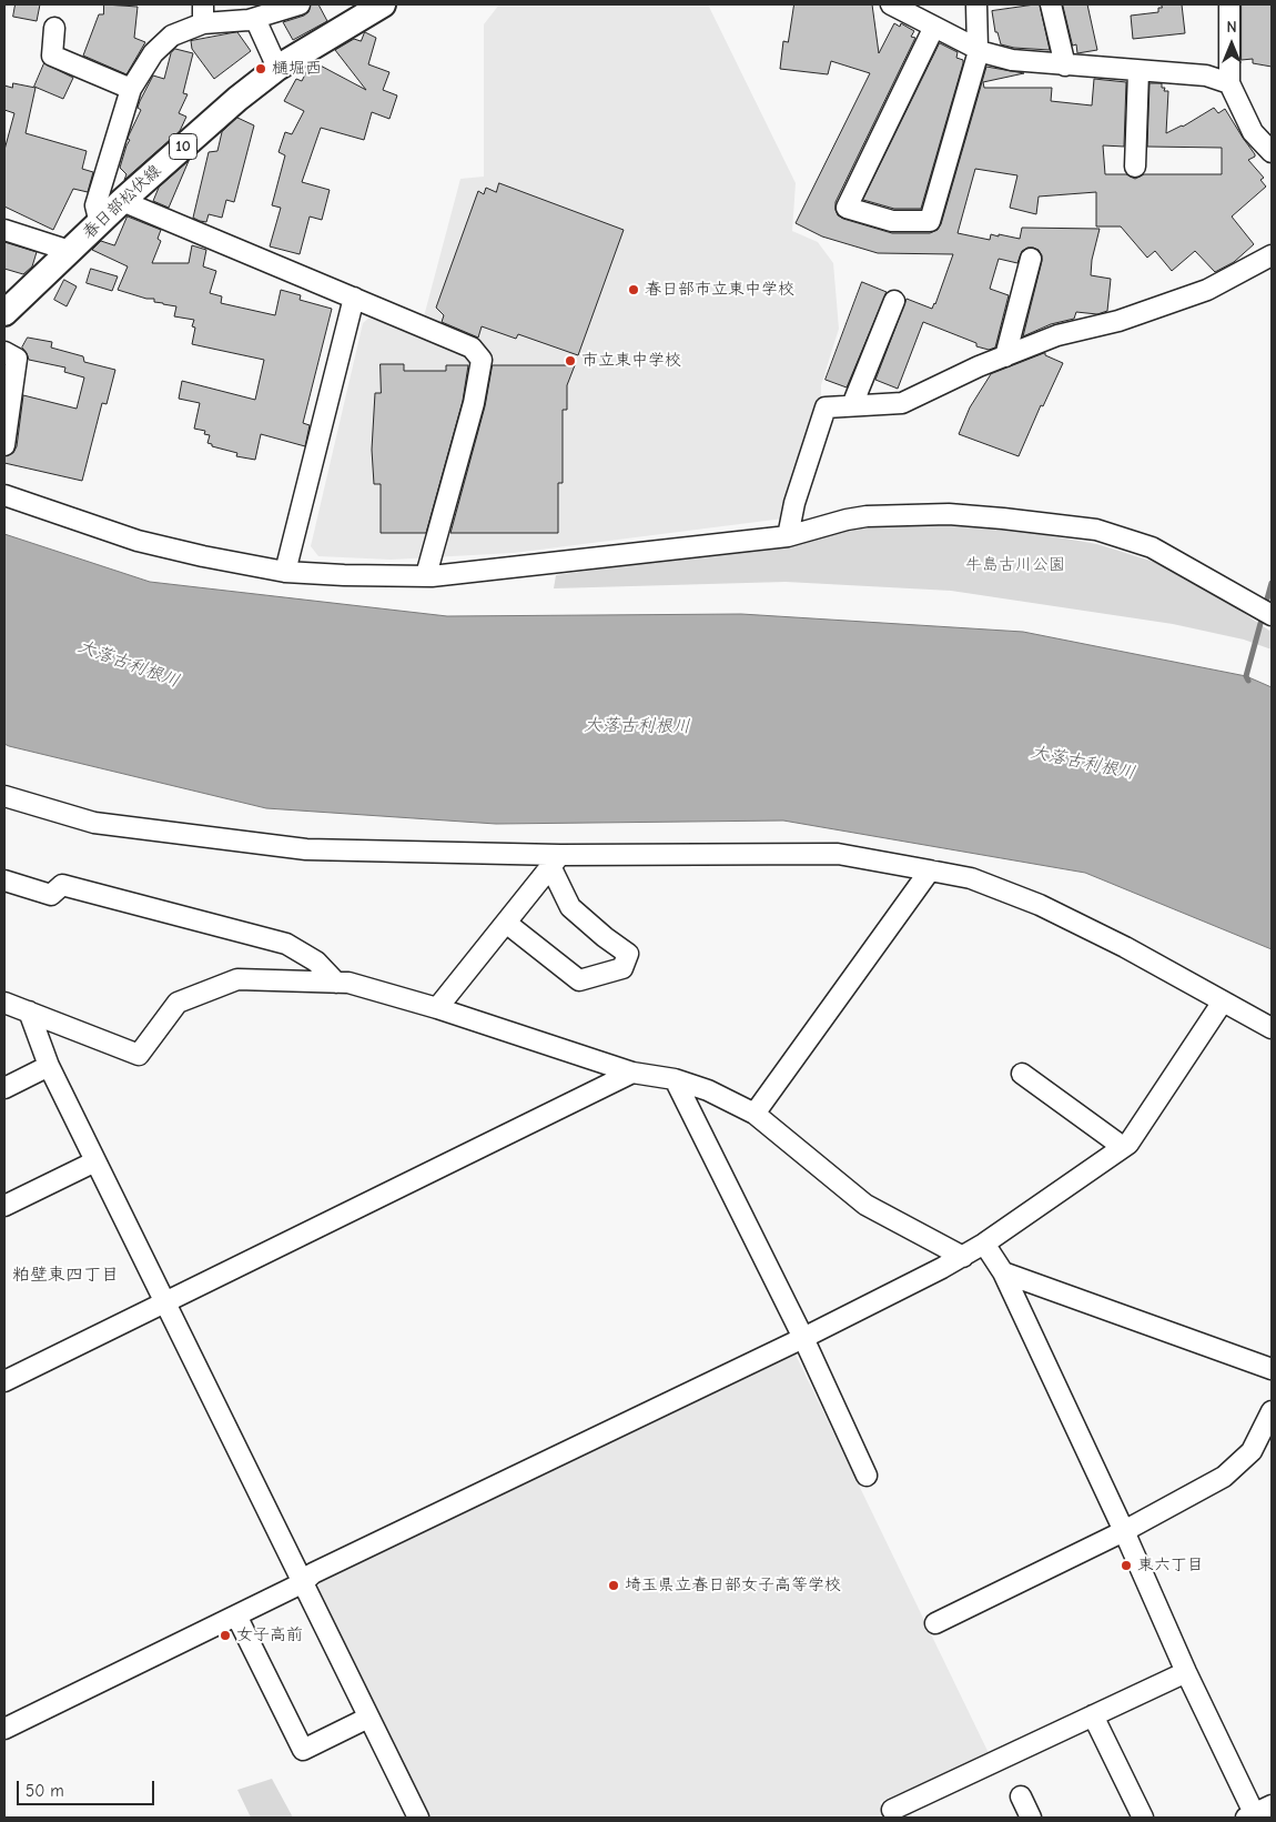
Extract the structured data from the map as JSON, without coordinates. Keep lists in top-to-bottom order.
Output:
{
  "streets": {
    "main road": ["10", "春日部松伏線"]
  },
  "districts": ["粕壁東四丁目"],
  "water": ["大落古利根川"],
  "parks": ["牛島古川公園"],
  "places": [
    "樋堀西",
    "春日部市立東中学校",
    "市立東中学校",
    "東六丁目",
    "埼玉県立春日部女子高等学校",
    "女子高前"
  ],
  "scale_bar": "50 m",
  "north": "top"
}
